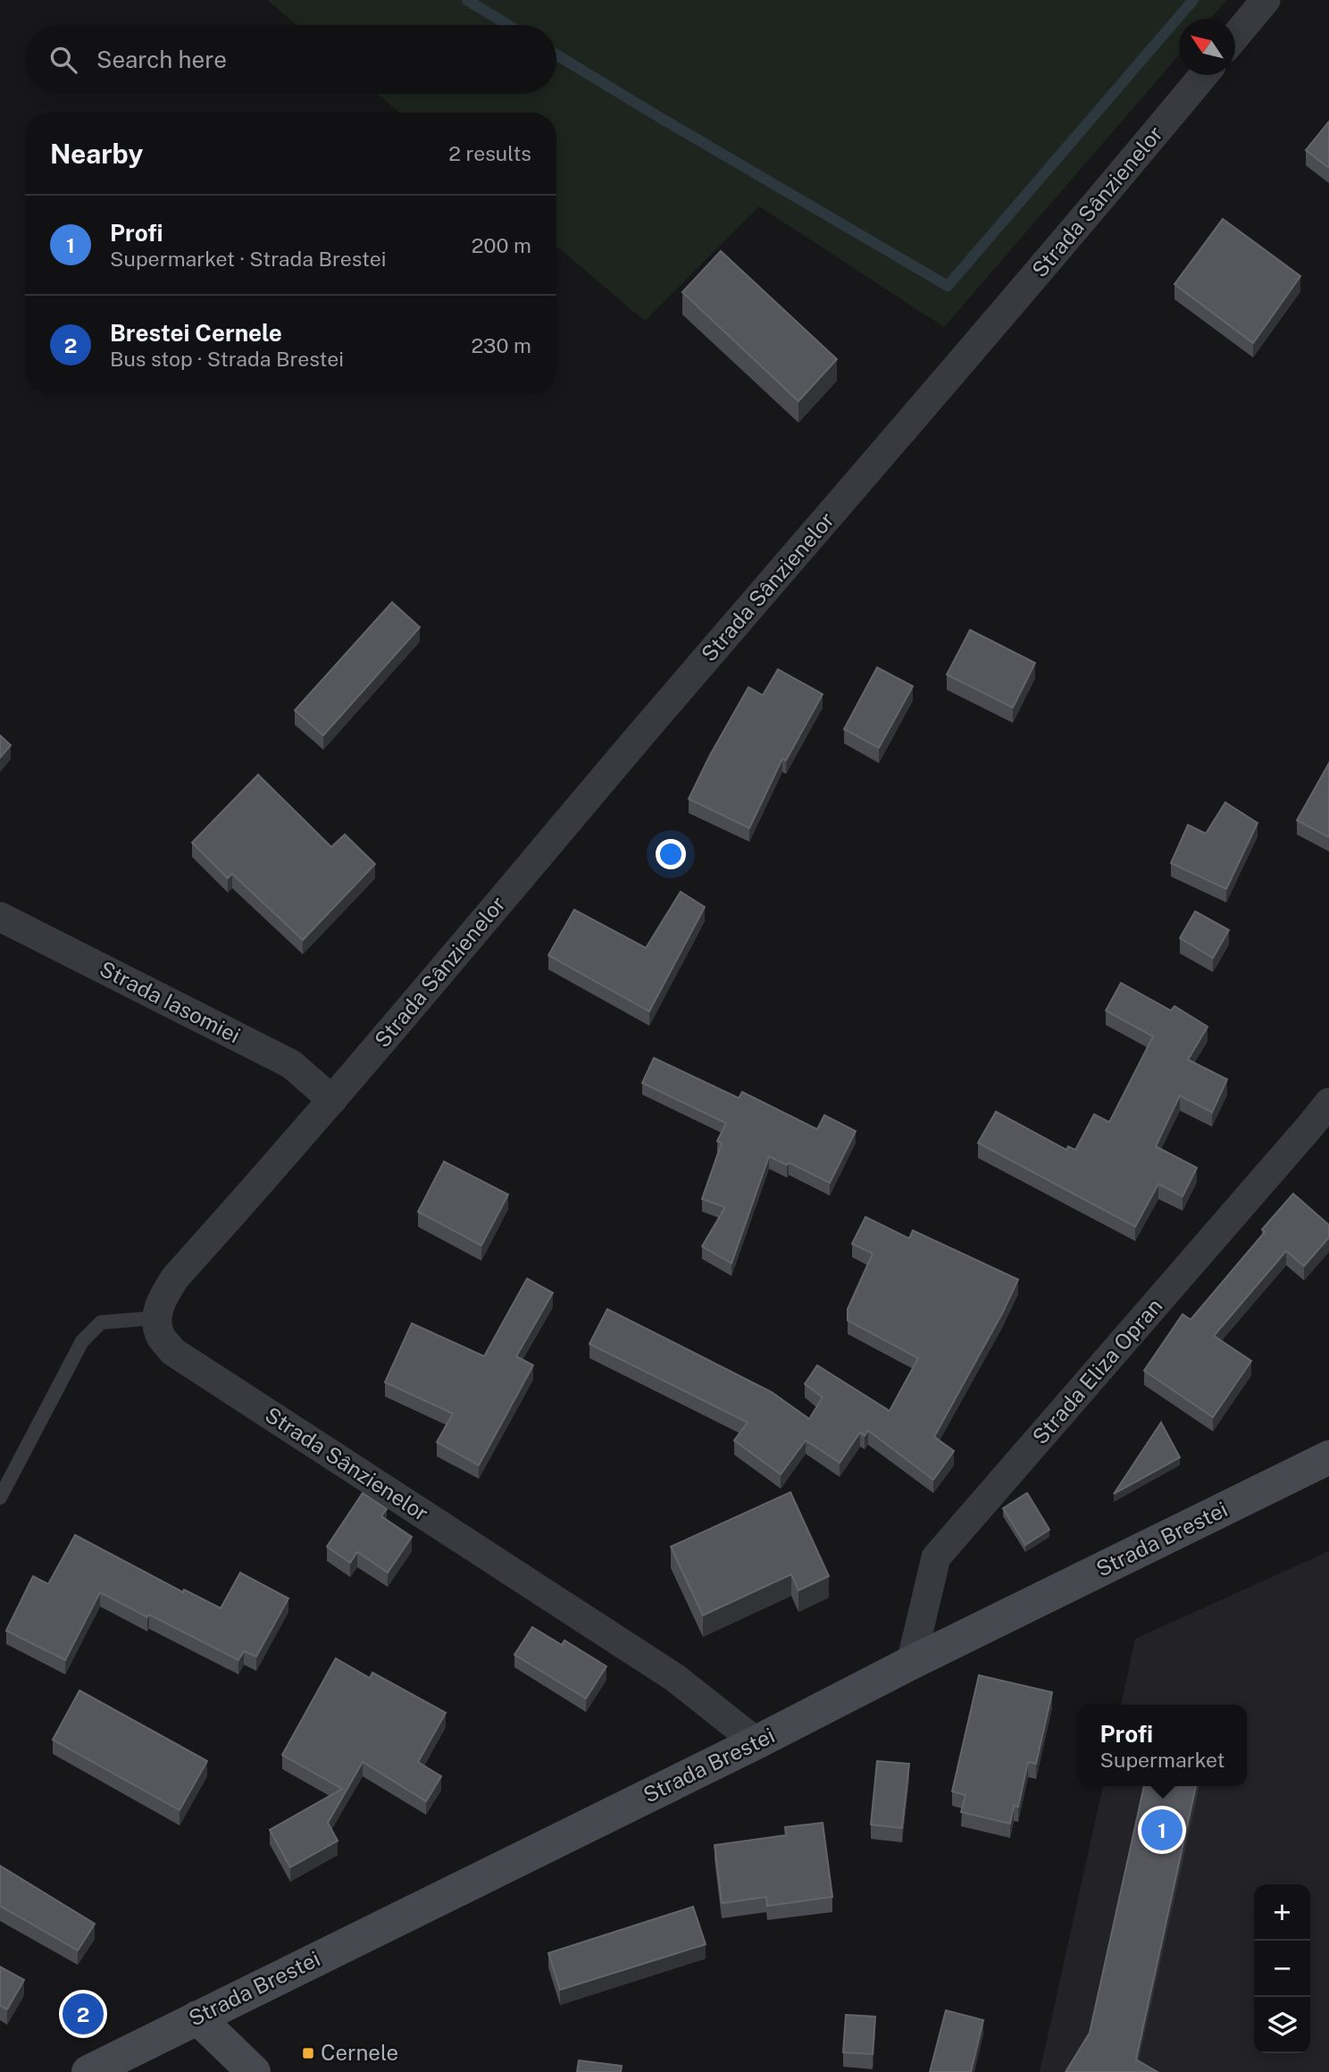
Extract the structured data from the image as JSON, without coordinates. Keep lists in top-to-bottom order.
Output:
{
  "streets": {
    "main road": ["Strada Brestei"],
    "street": ["Strada Sânzienelor", "Strada Iasomiei", "Strada Eliza Opran"]
  },
  "crossings": [
    ["Strada Sânzienelor", "Strada Iasomiei"],
    ["Strada Sânzienelor", "Strada Brestei"],
    ["Strada Eliza Opran", "Strada Brestei"]
  ],
  "places": {
    "transit": ["Cernele"]
  },
  "north": "top left",
  "page": {
    "search": "Search here",
    "heading": ["Nearby", "2 results"],
    "list": [
      {
        "mark": "1",
        "name": "Profi",
        "note": "Supermarket · Strada Brestei",
        "value": "200 m"
      },
      {
        "mark": "2",
        "name": "Brestei Cernele",
        "note": "Bus stop · Strada Brestei",
        "value": "230 m"
      }
    ],
    "popup": ["Profi", "Supermarket"],
    "pins": ["1", "2"],
    "map_buttons": ["+", "−"]
  }
}
